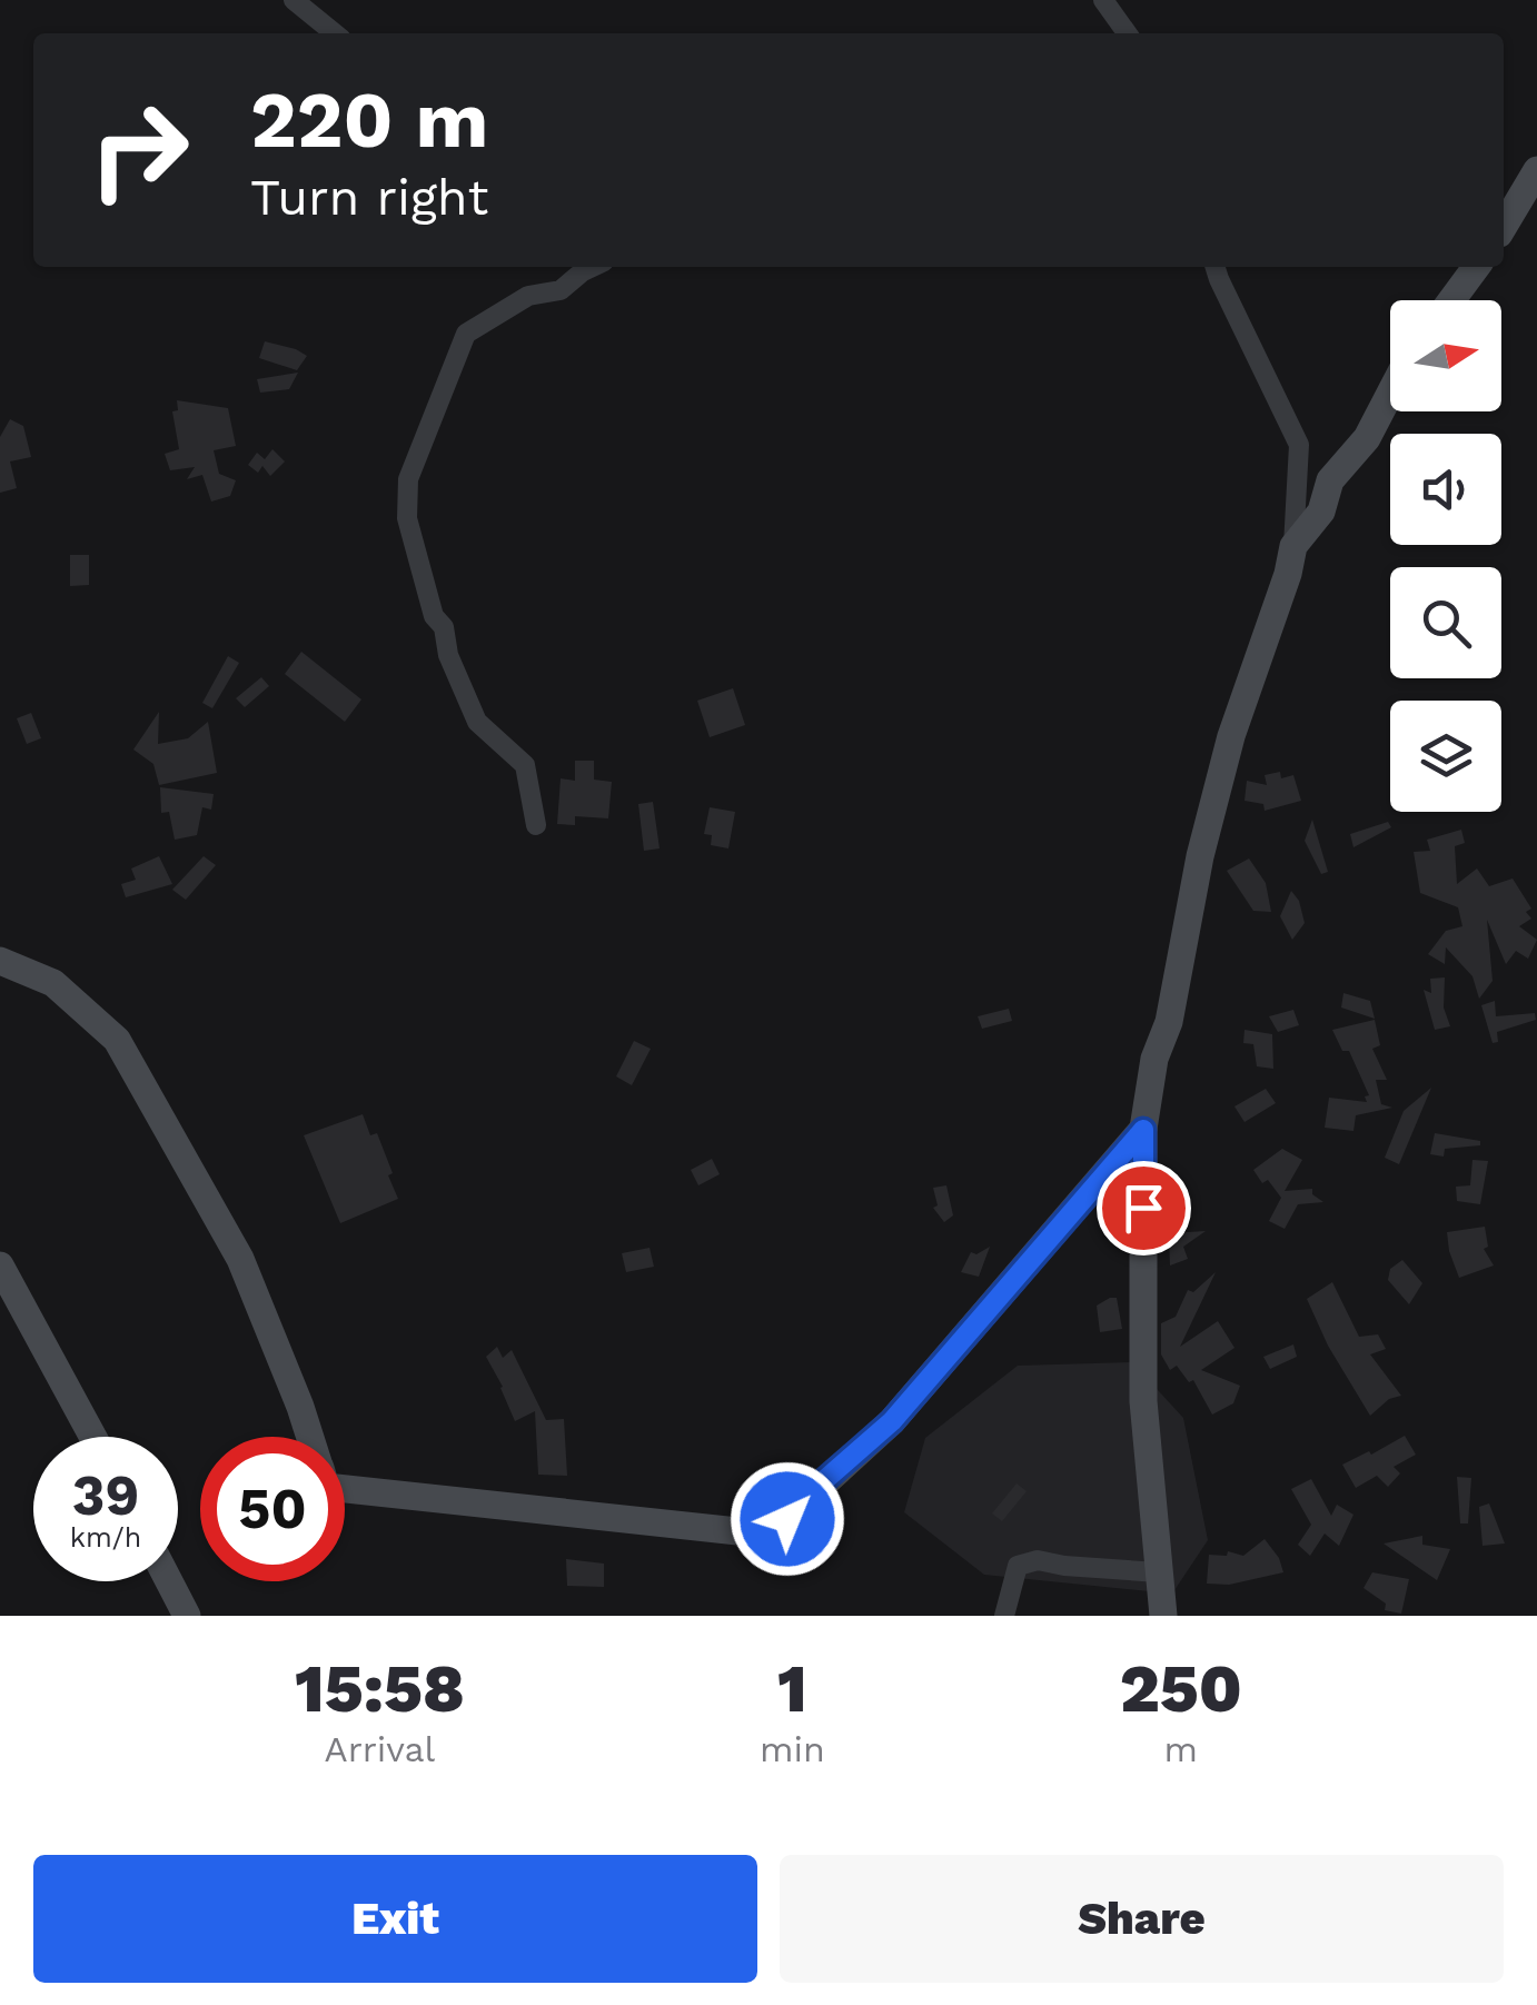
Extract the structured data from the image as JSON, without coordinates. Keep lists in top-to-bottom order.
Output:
{
  "north": "right",
  "page": {
    "turn": ["220 m", "Turn right"],
    "speed": "39 km/h",
    "limit": "50",
    "eta": [
      "15:58",
      "Arrival",
      "1",
      "min",
      "250",
      "m"
    ],
    "buttons": ["Exit", "Share"]
  }
}
